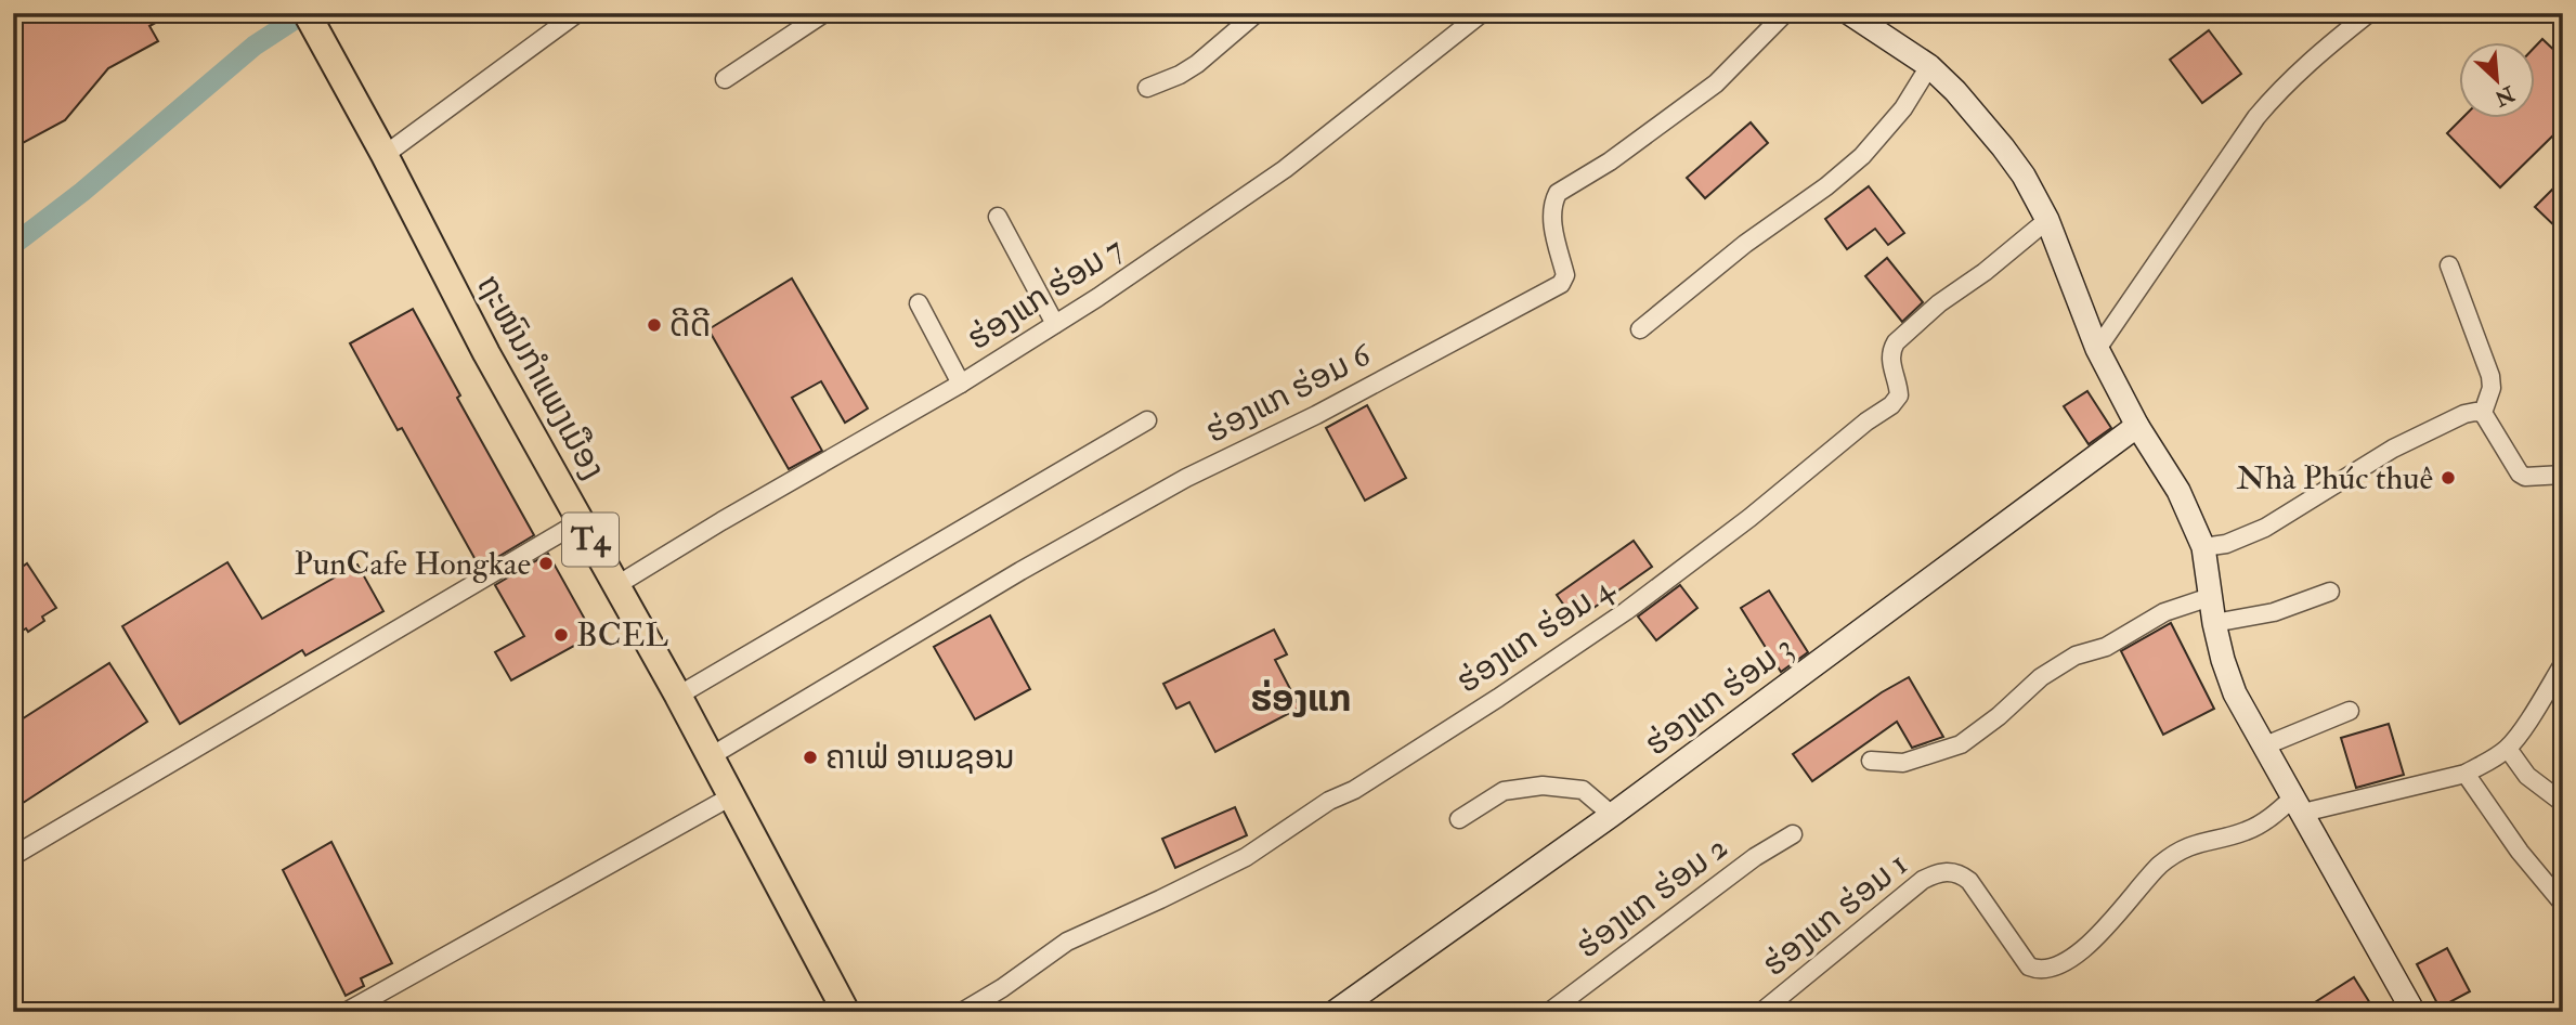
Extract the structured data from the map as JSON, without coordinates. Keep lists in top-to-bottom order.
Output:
{
  "streets": {
    "main road": ["ຖະໜົນກຳແພງເມືອງ", "T4"],
    "street": [
      "ຮ່ອງແກ ຮ່ອມ 7",
      "ຮ່ອງແກ ຮ່ອມ 6",
      "ຮ່ອງແກ ຮ່ອມ 4",
      "ຮ່ອງແກ ຮ່ອມ 3",
      "ຮ່ອງແກ ຮ່ອມ 2",
      "ຮ່ອງແກ ຮ່ອມ 1"
    ]
  },
  "crossings": [
    ["ຮ່ອງແກ ຮ່ອມ 7", "ຖະໜົນກຳແພງເມືອງ"],
    ["ຖະໜົນກຳແພງເມືອງ", "ຮ່ອງແກ ຮ່ອມ 6"]
  ],
  "districts": ["ຮ່ອງແກ"],
  "places": [
    "ດີດີ",
    "Nhà Phúc thuê",
    "PunCafe Hongkae",
    "BCEL",
    "ຄາເຟ່ ອາເມຊອນ"
  ],
  "north": "bottom right"
}
